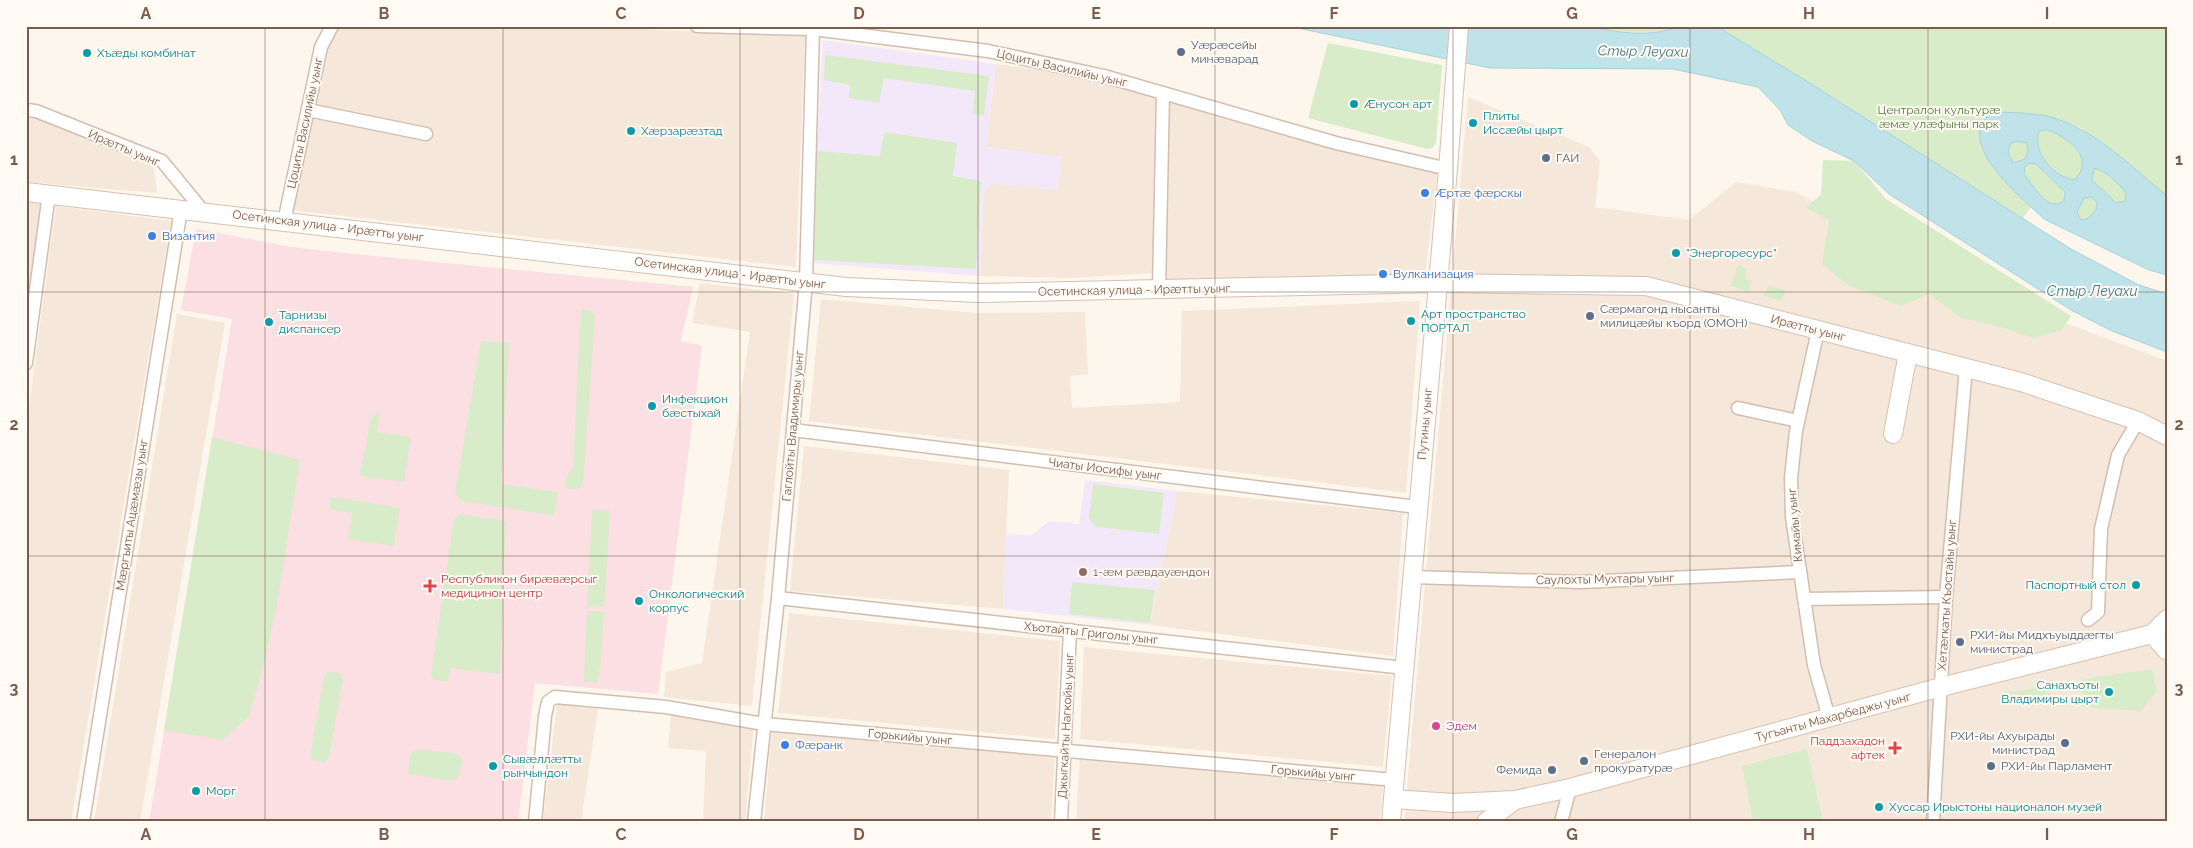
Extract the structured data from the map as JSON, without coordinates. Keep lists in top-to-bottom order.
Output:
{
  "streets": {
    "street": [
      "Цоциты Василийы уынг",
      "Ирæтты уынг",
      "Осетинская улица - Ирæтты уынг",
      "Путины уынг",
      "Гаглойты Владимиры уынг",
      "Чиаты Иосифы уынг",
      "Мӕргъиты Ацӕмӕзы уынг",
      "Кимайы уынг",
      "Саулохты Мухтары уынг",
      "Хетæгкаты Къостайы уынг",
      "Хъотайты Григолы уынг",
      "Тугъанты Махарбеджы уынг",
      "Джыгкайты Нагкойы уынг",
      "Горькийы уынг"
    ]
  },
  "crossings": [
    ["Цоциты Василийы уынг", "Осетинская улица - Ирæтты уынг"],
    ["Цоциты Василийы уынг", "Путины уынг"],
    ["Цоциты Василийы уынг", "Гаглойты Владимиры уынг"],
    ["Ирæтты уынг", "Осетинская улица - Ирæтты уынг"],
    ["Ирæтты уынг", "Путины уынг"],
    ["Ирæтты уынг", "Кимайы уынг"],
    ["Ирæтты уынг", "Хетæгкаты Къостайы уынг"],
    ["Осетинская улица - Ирæтты уынг", "Путины уынг"],
    ["Осетинская улица - Ирæтты уынг", "Гаглойты Владимиры уынг"],
    ["Осетинская улица - Ирæтты уынг", "Мӕргъиты Ацӕмӕзы уынг"],
    ["Путины уынг", "Чиаты Иосифы уынг"],
    ["Путины уынг", "Саулохты Мухтары уынг"],
    ["Путины уынг", "Хъотайты Григолы уынг"],
    ["Путины уынг", "Тугъанты Махарбеджы уынг"],
    ["Путины уынг", "Горькийы уынг"],
    ["Гаглойты Владимиры уынг", "Чиаты Иосифы уынг"],
    ["Гаглойты Владимиры уынг", "Хъотайты Григолы уынг"],
    ["Гаглойты Владимиры уынг", "Горькийы уынг"],
    ["Кимайы уынг", "Саулохты Мухтары уынг"],
    ["Кимайы уынг", "Тугъанты Махарбеджы уынг"],
    ["Хетæгкаты Къостайы уынг", "Тугъанты Махарбеджы уынг"],
    ["Хъотайты Григолы уынг", "Джыгкайты Нагкойы уынг"],
    ["Джыгкайты Нагкойы уынг", "Горькийы уынг"]
  ],
  "water": ["Стыр Леуахи"],
  "parks": ["Централон культурæ æмæ улæфыны парк"],
  "places": {
    "other": [
      "Уæрæсейы минæварад",
      "Хъæды комбинат",
      "Æнусон арт",
      "Плиты Иссæйы цырт",
      "Хæрзарæзтад",
      "ГАИ",
      "Æртæ фæрскы",
      "Византия",
      "\"Энергоресурс\"",
      "Вулканизация",
      "Сæрмагонд нысанты милицæйы къорд (ОМОН)",
      "Арт пространство ПОРТАЛ",
      "Тарнизы диспансер",
      "Инфекцион бæстыхай",
      "1-æм рӕвдауӕндон",
      "Паспортный стол",
      "Онкологический корпус",
      "РХИ-йы Мидхъуыддæгты министрад",
      "Санахъоты Владимиры цырт",
      "Эдем",
      "РХИ-йы Ахуырады министрад",
      "Фæранк",
      "Генералон прокуратурæ",
      "Сывæллæтты рынчындон",
      "РХИ-йы Парламент",
      "Фемида",
      "Морг",
      "Хуссар Ирыстоны националон музей"
    ],
    "health": ["Республикон бирæвæрсыг медицинон центр", "Паддзахадон афтек"]
  },
  "grid": {
    "columns": [
      "A",
      "B",
      "C",
      "D",
      "E",
      "F",
      "G",
      "H",
      "I"
    ],
    "rows": ["1", "2", "3"]
  }
}
